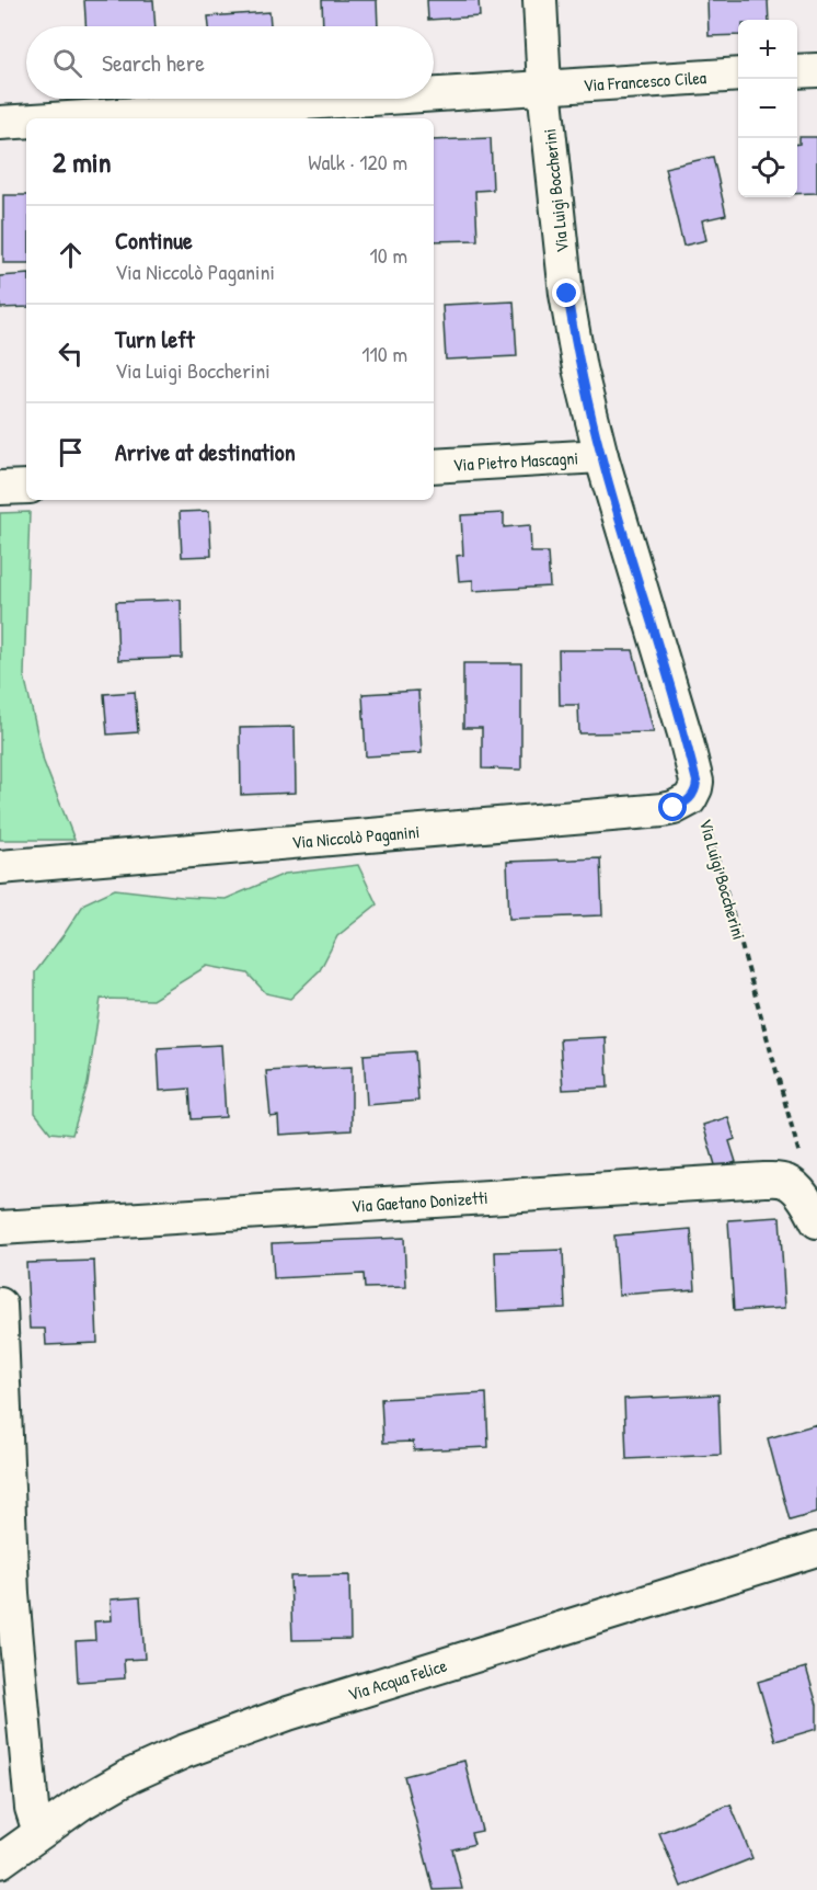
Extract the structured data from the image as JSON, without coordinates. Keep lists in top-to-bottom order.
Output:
{
  "streets": {
    "street": [
      "Via Francesco Cilea",
      "Via Luigi Boccherini",
      "Via Pietro Mascagni",
      "Via Niccolò Paganini",
      "Via Gaetano Donizetti",
      "Via Acqua Felice"
    ]
  },
  "crossings": [
    ["Via Francesco Cilea", "Via Luigi Boccherini"],
    ["Via Luigi Boccherini", "Via Pietro Mascagni"],
    ["Via Luigi Boccherini", "Via Niccolò Paganini"]
  ],
  "page": {
    "map_buttons": ["+", "−"],
    "search": "Search here",
    "heading": ["2 min", "Walk · 120 m"],
    "list": [
      ["Continue", "Via Niccolò Paganini", "10 m"],
      ["Turn left", "Via Luigi Boccherini", "110 m"],
      "Arrive at destination"
    ]
  }
}
